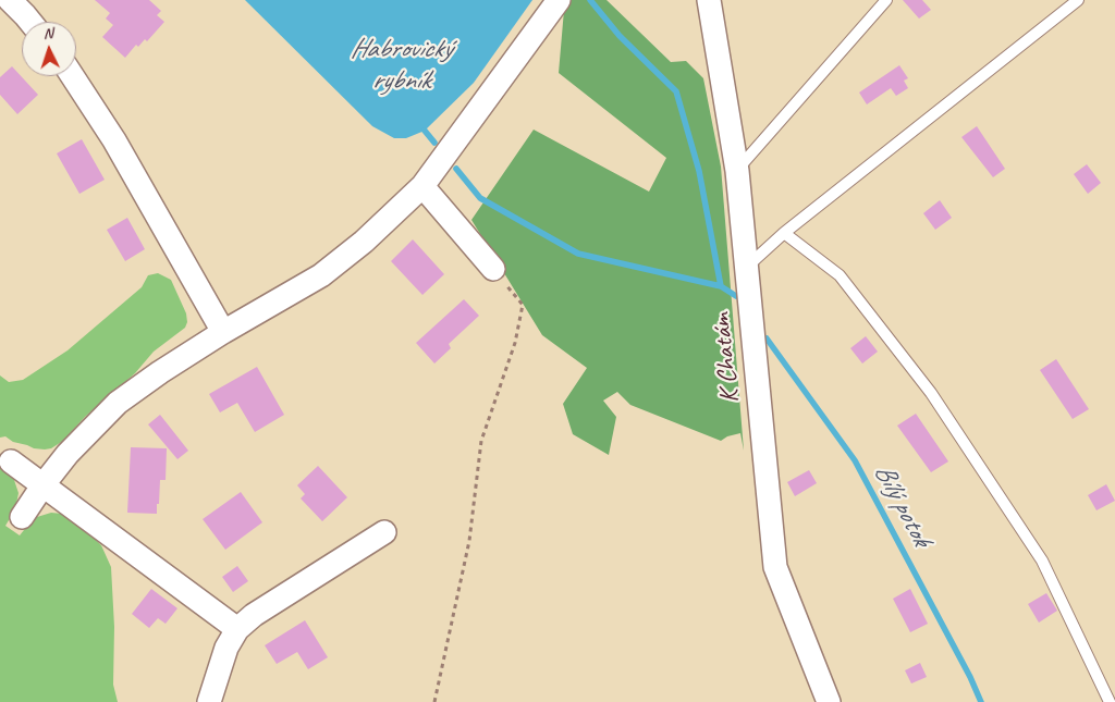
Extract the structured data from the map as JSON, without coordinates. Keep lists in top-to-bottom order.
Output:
{
  "streets": {
    "street": ["K Chatám"]
  },
  "water": ["Habrovický rybník", "Bílý potok"],
  "north": "top"
}
